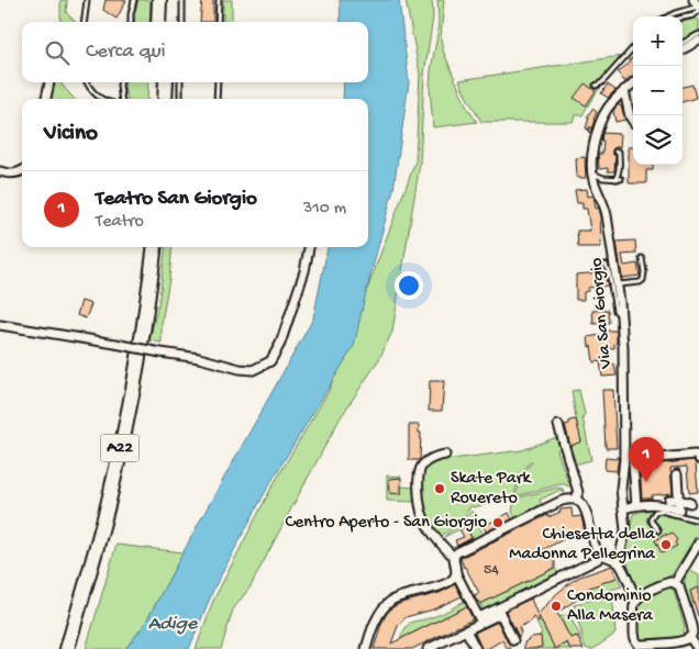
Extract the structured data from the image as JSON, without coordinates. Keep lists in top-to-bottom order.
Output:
{
  "streets": {
    "highway": ["A22"],
    "street": ["Via San Giorgio"]
  },
  "water": ["Adige"],
  "places": [
    "Skate Park Rovereto",
    "Centro Aperto - San Giorgio",
    "Chiesetta della Madonna Pellegrina",
    "Condominio Alla Masera"
  ],
  "house_numbers": ["54"],
  "page": {
    "map_buttons": ["+", "−"],
    "search": "Cerca qui",
    "heading": "Vicino",
    "list": [
      {
        "mark": "1",
        "name": "Teatro San Giorgio",
        "note": "Teatro",
        "value": "310 m"
      }
    ],
    "pins": "1"
  }
}
